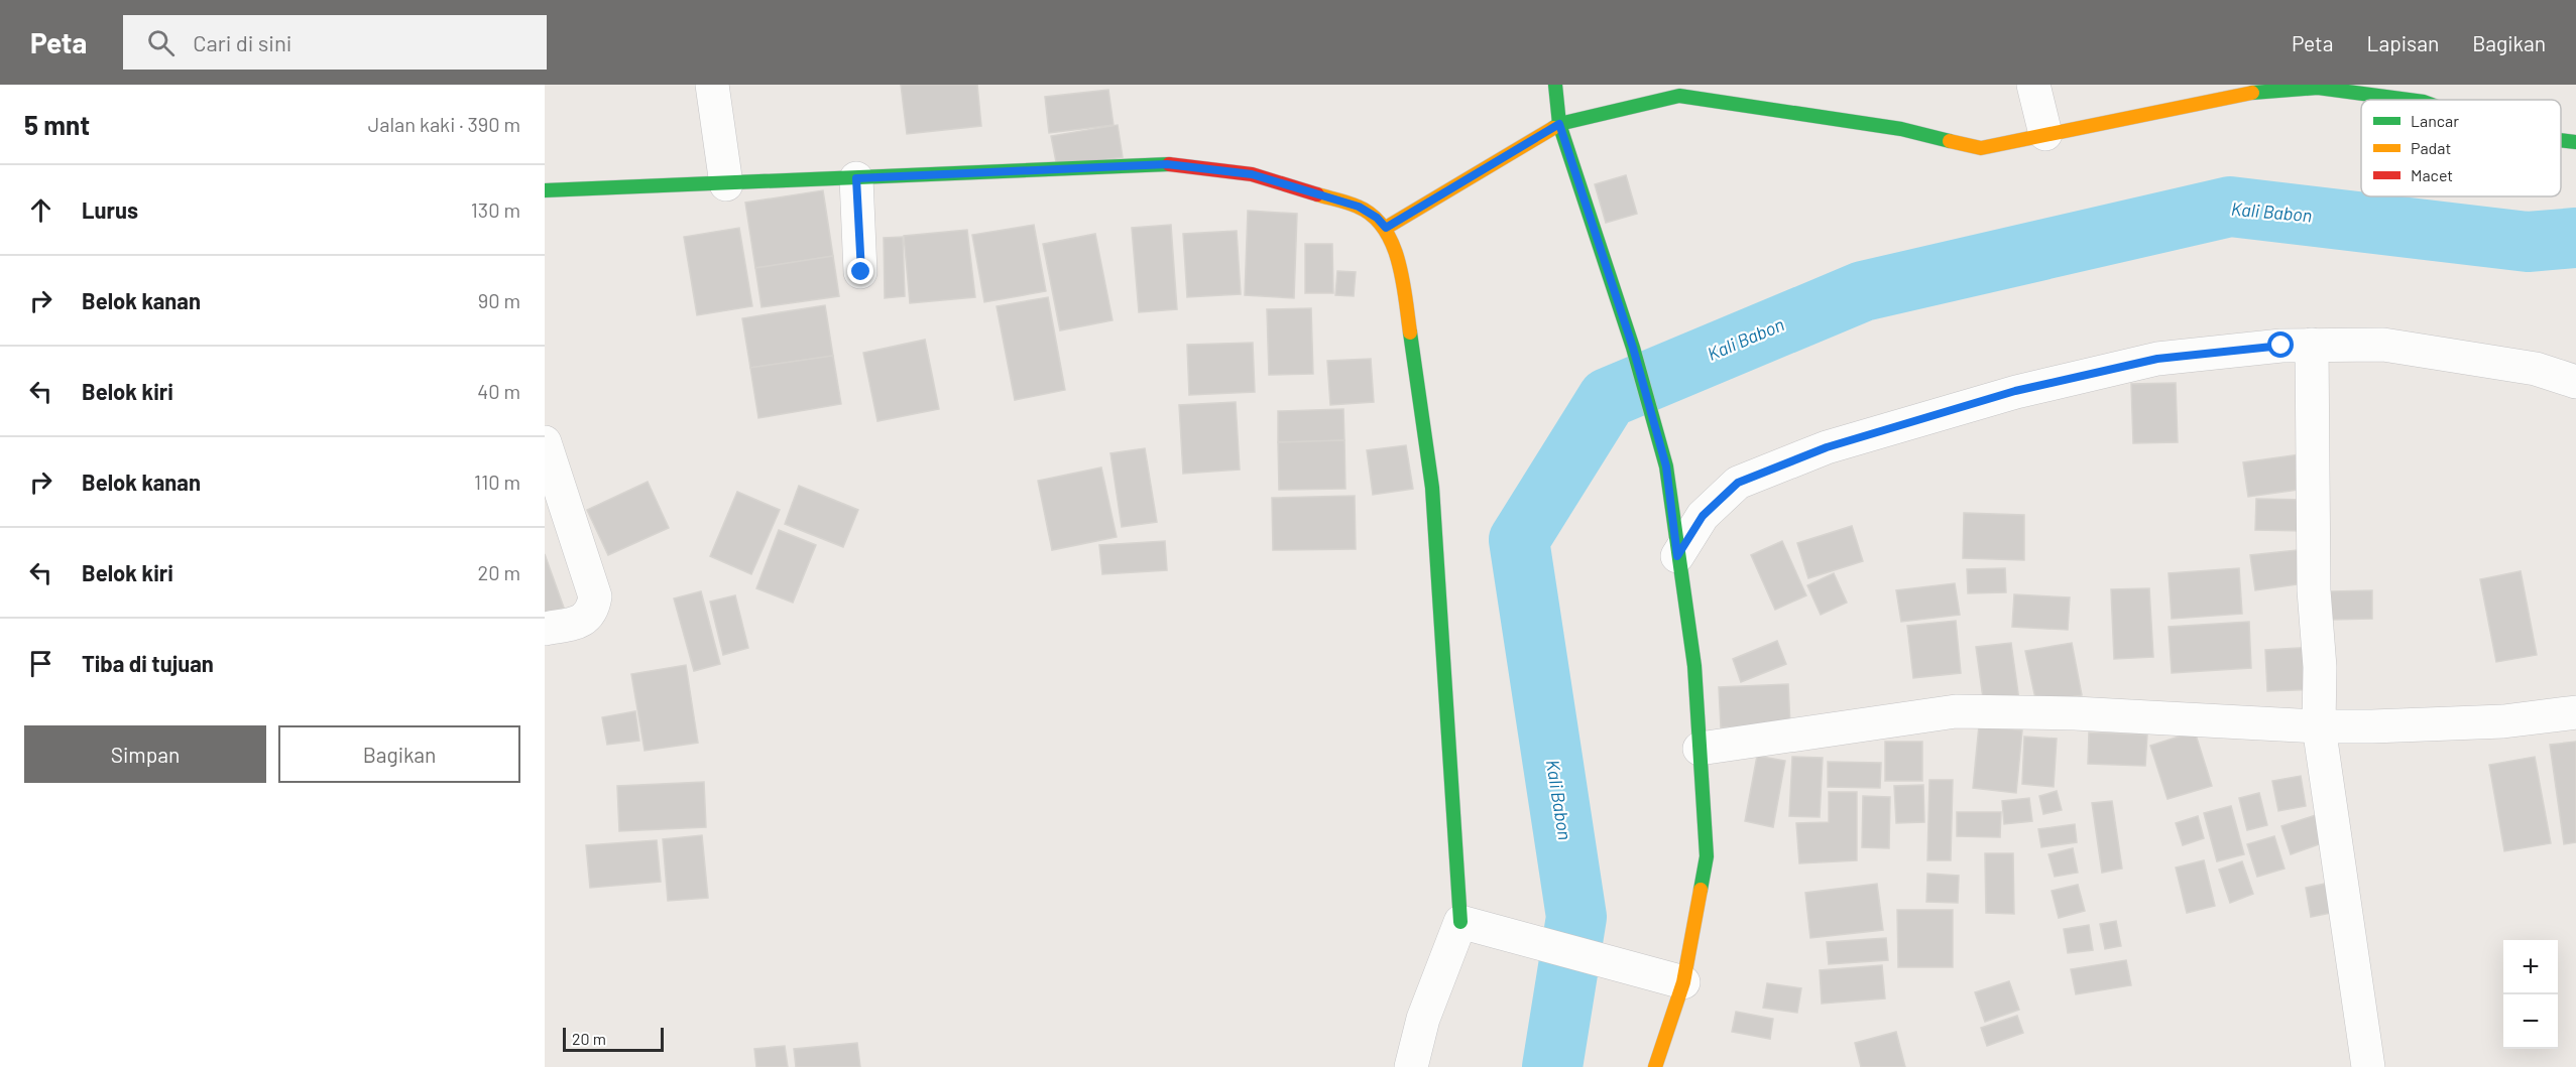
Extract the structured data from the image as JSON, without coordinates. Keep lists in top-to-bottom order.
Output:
{
  "water": ["Kali Babon"],
  "legend": ["Lancar", "Padat", "Macet"],
  "scale_bar": "20 m",
  "page": {
    "header": "Peta",
    "search": "Cari di sini",
    "nav": ["Peta", "Lapisan", "Bagikan"],
    "heading": ["5 mnt", "Jalan kaki · 390 m"],
    "list": [
      ["Lurus", "130 m"],
      ["Belok kanan", "90 m"],
      ["Belok kiri", "40 m"],
      ["Belok kanan", "110 m"],
      ["Belok kiri", "20 m"],
      "Tiba di tujuan"
    ],
    "buttons": ["Simpan", "Bagikan"],
    "map_buttons": ["+", "−"],
    "scale": "20 m"
  }
}
